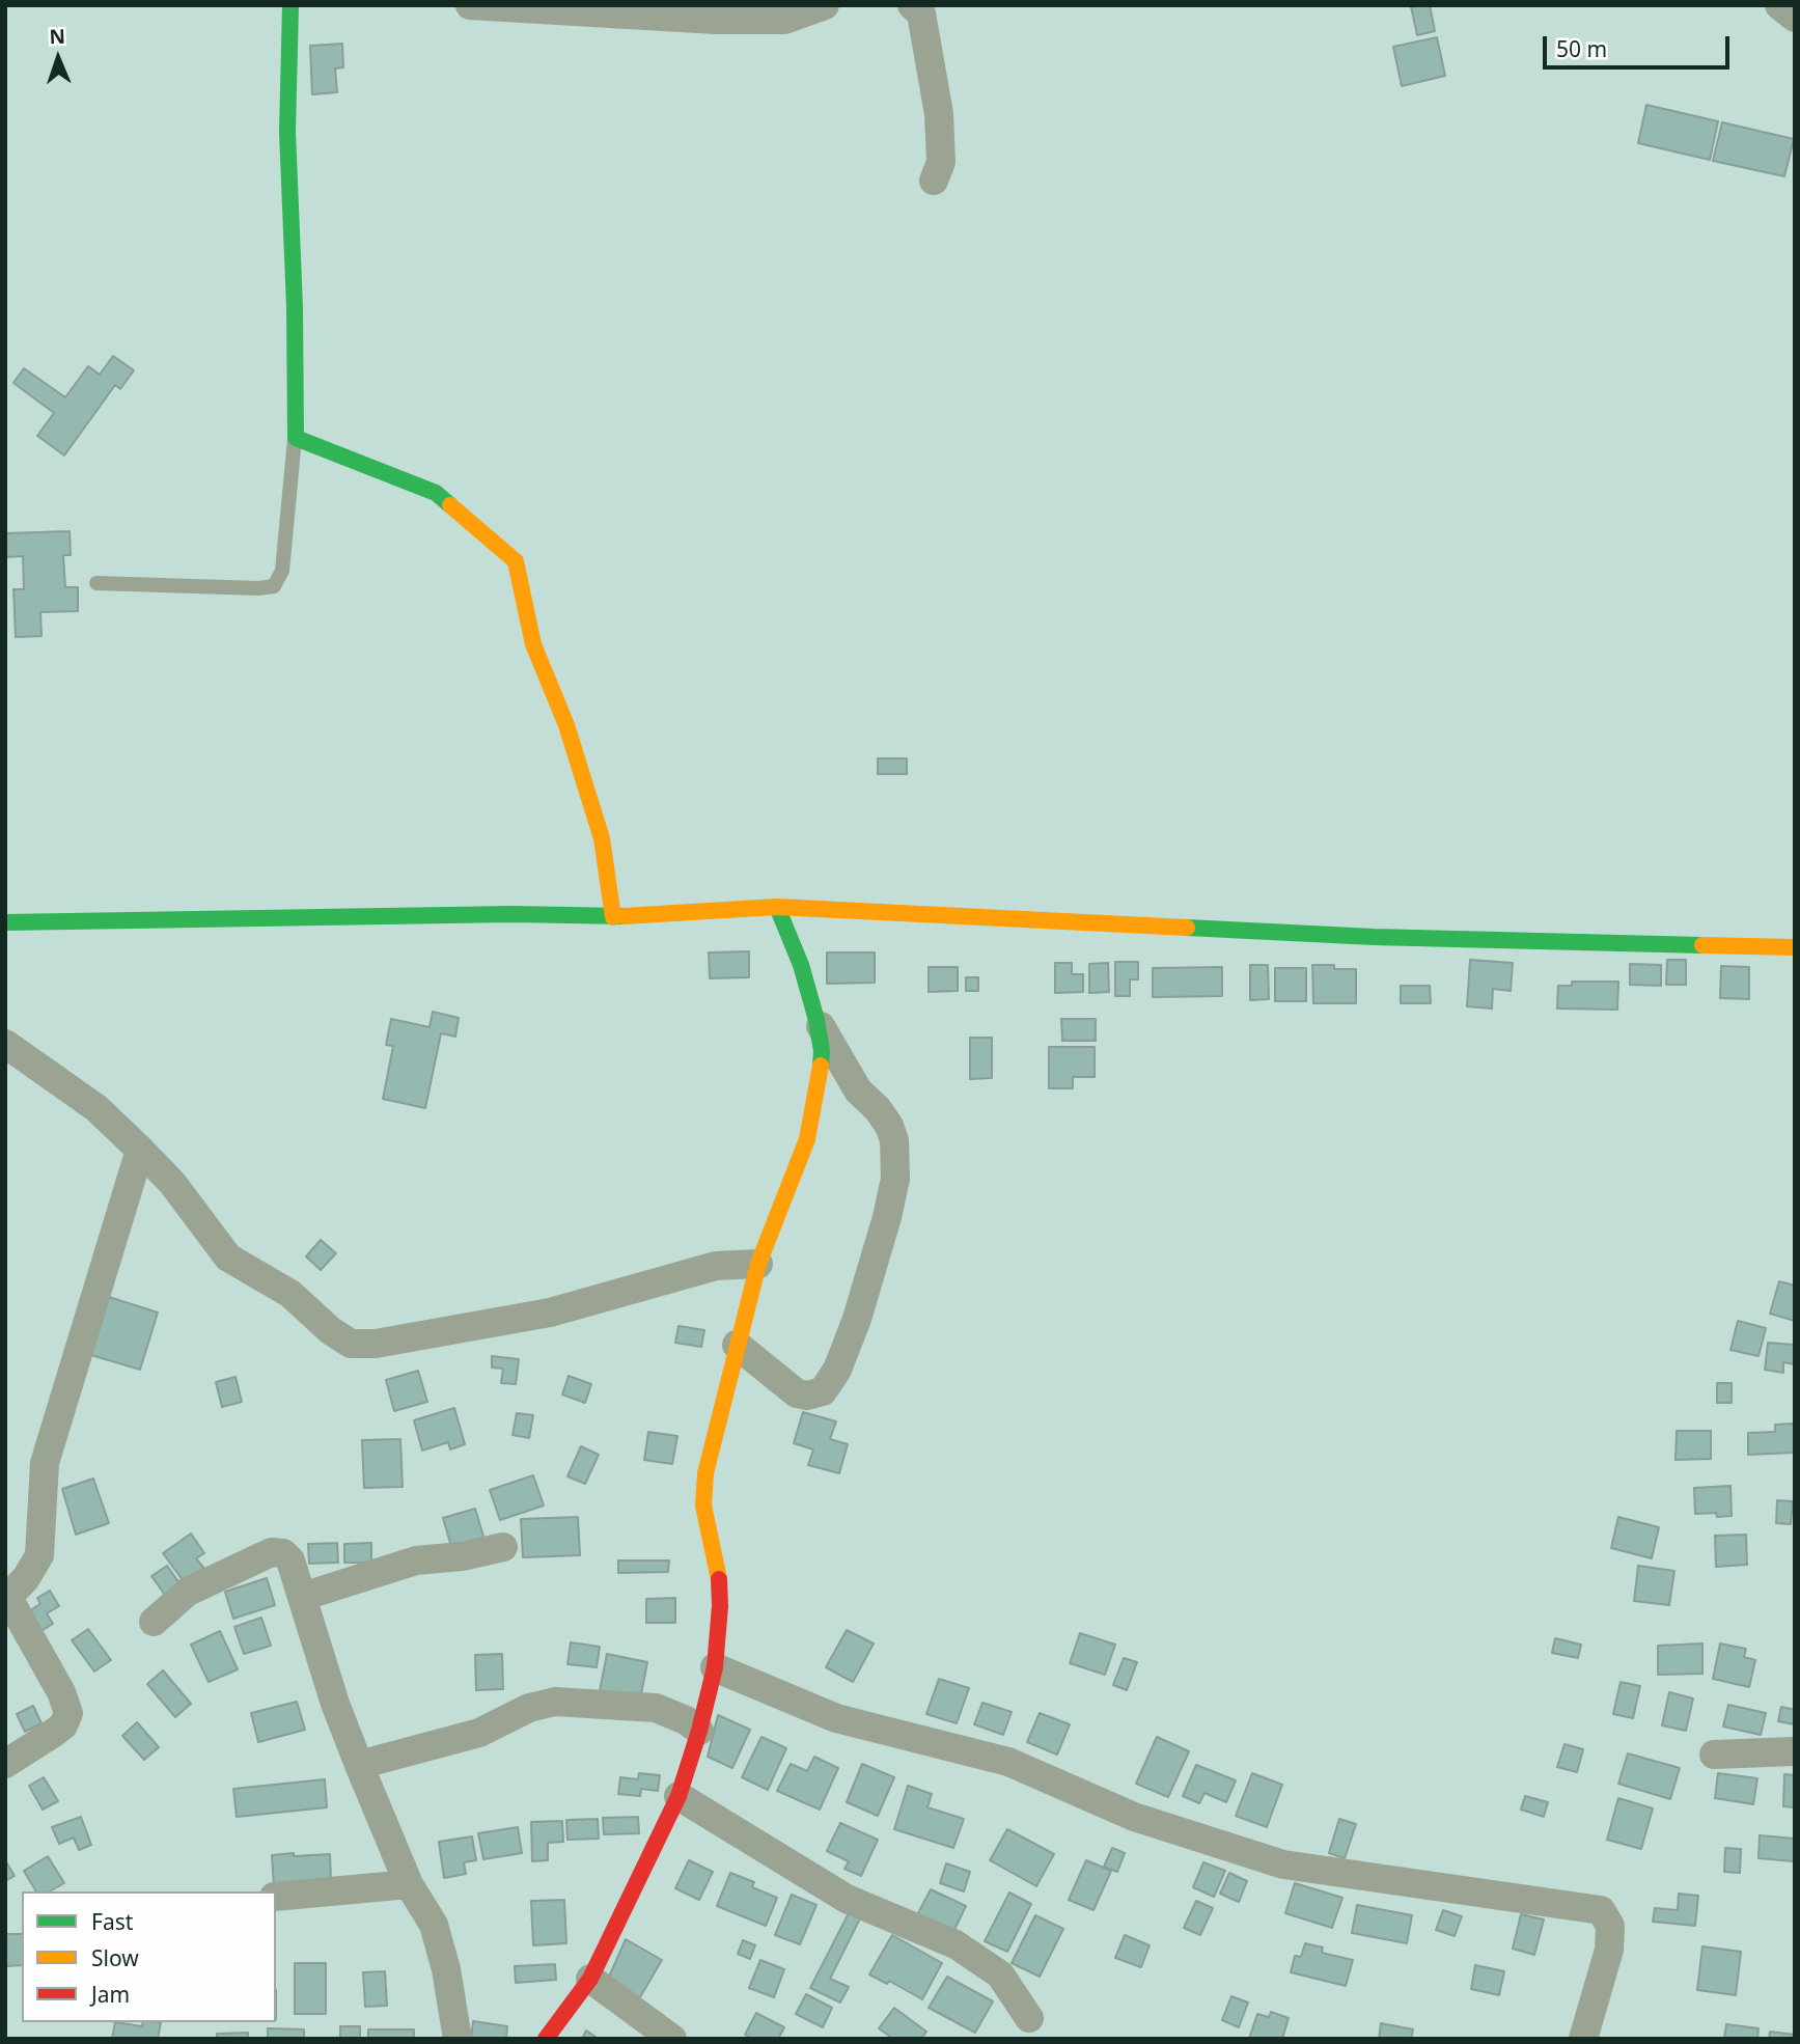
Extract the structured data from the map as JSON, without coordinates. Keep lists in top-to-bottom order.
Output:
{
  "legend": ["Fast", "Slow", "Jam"],
  "scale_bar": "50 m",
  "north": "top"
}
